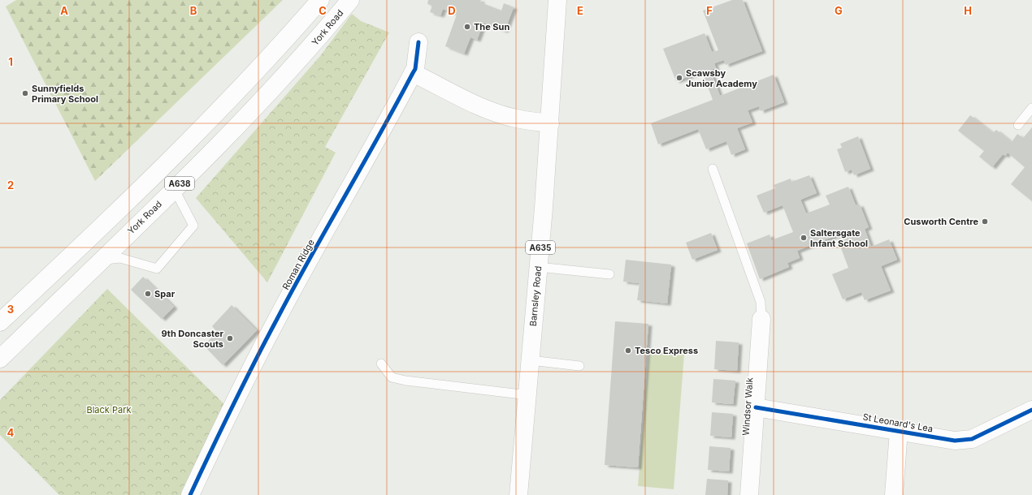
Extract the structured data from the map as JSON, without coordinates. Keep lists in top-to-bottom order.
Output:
{
  "streets": {
    "main road": [
      "York Road",
      "A638",
      "A635",
      "Roman Ridge",
      "Barnsley Road",
      "Windsor Walk",
      "St Leonard's Lea"
    ]
  },
  "crossings": [
    ["Windsor Walk", "St Leonard's Lea"]
  ],
  "parks": ["Black Park"],
  "places": [
    "The Sun",
    "Scawsby Junior Academy",
    "Sunnyfields Primary School",
    "Cusworth Centre",
    "Saltersgate Infant School",
    "Spar",
    "9th Doncaster Scouts",
    "Tesco Express"
  ],
  "grid": {
    "columns": [
      "A",
      "B",
      "C",
      "D",
      "E",
      "F",
      "G",
      "H"
    ],
    "rows": [
      "1",
      "2",
      "3",
      "4"
    ]
  }
}
